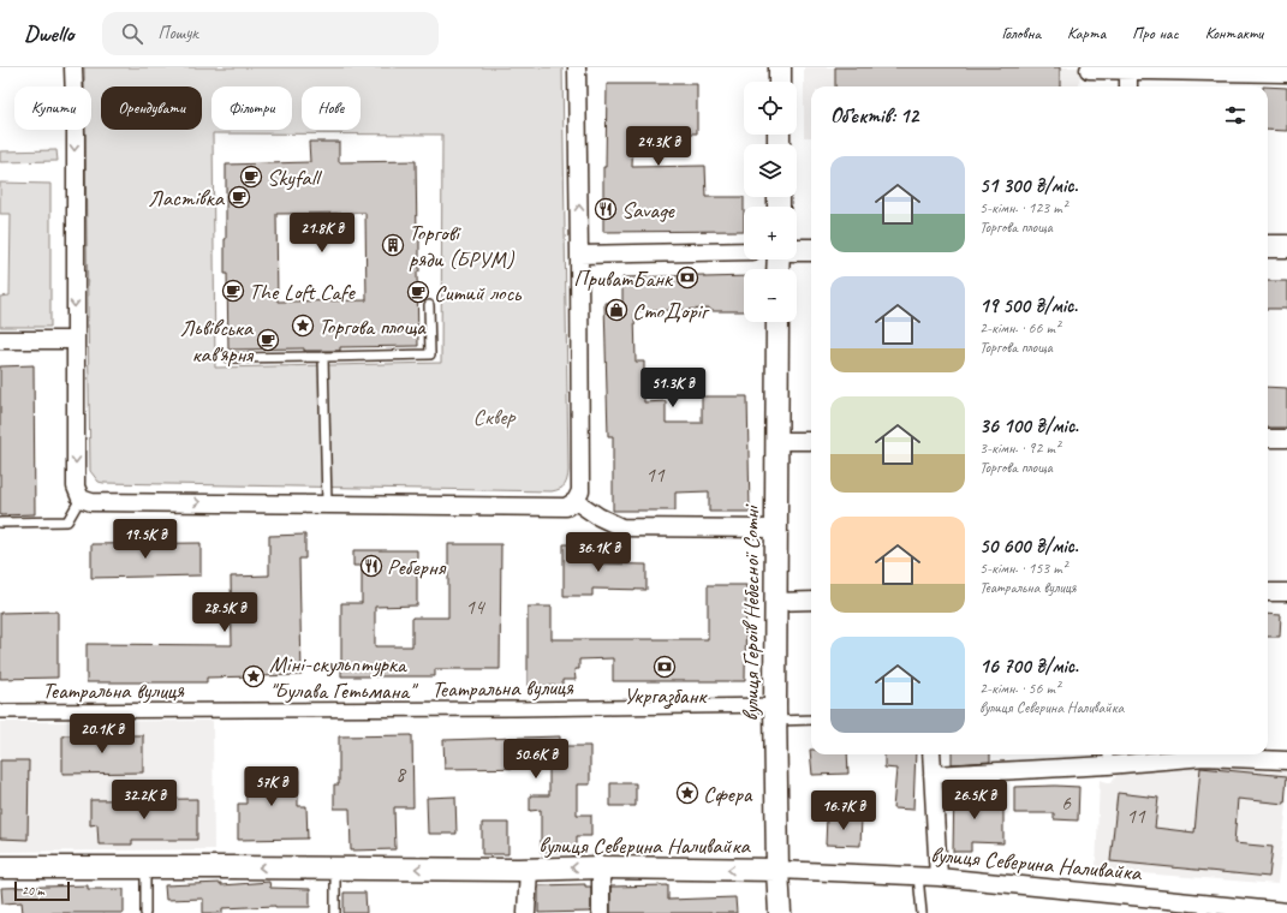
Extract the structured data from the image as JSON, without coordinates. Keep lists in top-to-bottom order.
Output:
{
  "streets": {
    "street": ["вулиця Героїв Небесної Сотні", "Театральна вулиця", "вулиця Северина Наливайка"]
  },
  "crossings": [
    ["вулиця Героїв Небесної Сотні", "Театральна вулиця"],
    ["вулиця Героїв Небесної Сотні", "вулиця Северина Наливайка"]
  ],
  "one_way": ["вулиця Северина Наливайка"],
  "parks": ["Сквер"],
  "places": {
    "cafe": [
      "Skyfall",
      "Ластівка",
      "The Loft Cafe",
      "Ситий лось",
      "Львівська кав'ярня"
    ],
    "restaurant": ["Savage", "Реберня"],
    "building": ["Торгові ряди (БРУМ)"],
    "bank": ["ПриватБанк", "Укргазбанк"],
    "shop": ["СтоДоріг"],
    "place": ["Торгова площа", "Міні-скульптурка \"Булава Гетьмана\"", "Сфера"]
  },
  "house_numbers": [
    "11",
    "14",
    "8",
    "6",
    "11"
  ],
  "scale_bar": "20 m",
  "page": {
    "header": "Dwello",
    "search": "Пошук",
    "nav": [
      "Головна",
      "Карта",
      "Про нас",
      "Контакти"
    ],
    "map_buttons": ["+", "−"],
    "chip": [
      "Купити",
      "Орендувати",
      "Фільтри",
      "Нове"
    ],
    "heading": "Об’єктів: 12",
    "price": [
      "24.3K ₴",
      "21.8K ₴",
      "51.3K ₴",
      "19.5K ₴",
      "36.1K ₴",
      "28.5K ₴",
      "20.1K ₴",
      "50.6K ₴",
      "57K ₴",
      "32.2K ₴",
      "26.5K ₴",
      "16.7K ₴"
    ],
    "list": [
      {
        "name": "51 300 ₴/міс.",
        "note": "5-кімн. · 123 m² · Торгова площа"
      },
      {
        "name": "19 500 ₴/міс.",
        "note": "2-кімн. · 66 m² · Торгова площа"
      },
      {
        "name": "36 100 ₴/міс.",
        "note": "3-кімн. · 92 m² · Торгова площа"
      },
      {
        "name": "50 600 ₴/міс.",
        "note": "5-кімн. · 153 m² · Театральна вулиця"
      },
      {
        "name": "16 700 ₴/міс.",
        "note": "2-кімн. · 56 m² · вулиця Северина Наливайка"
      }
    ],
    "scale": "20 m"
  }
}
